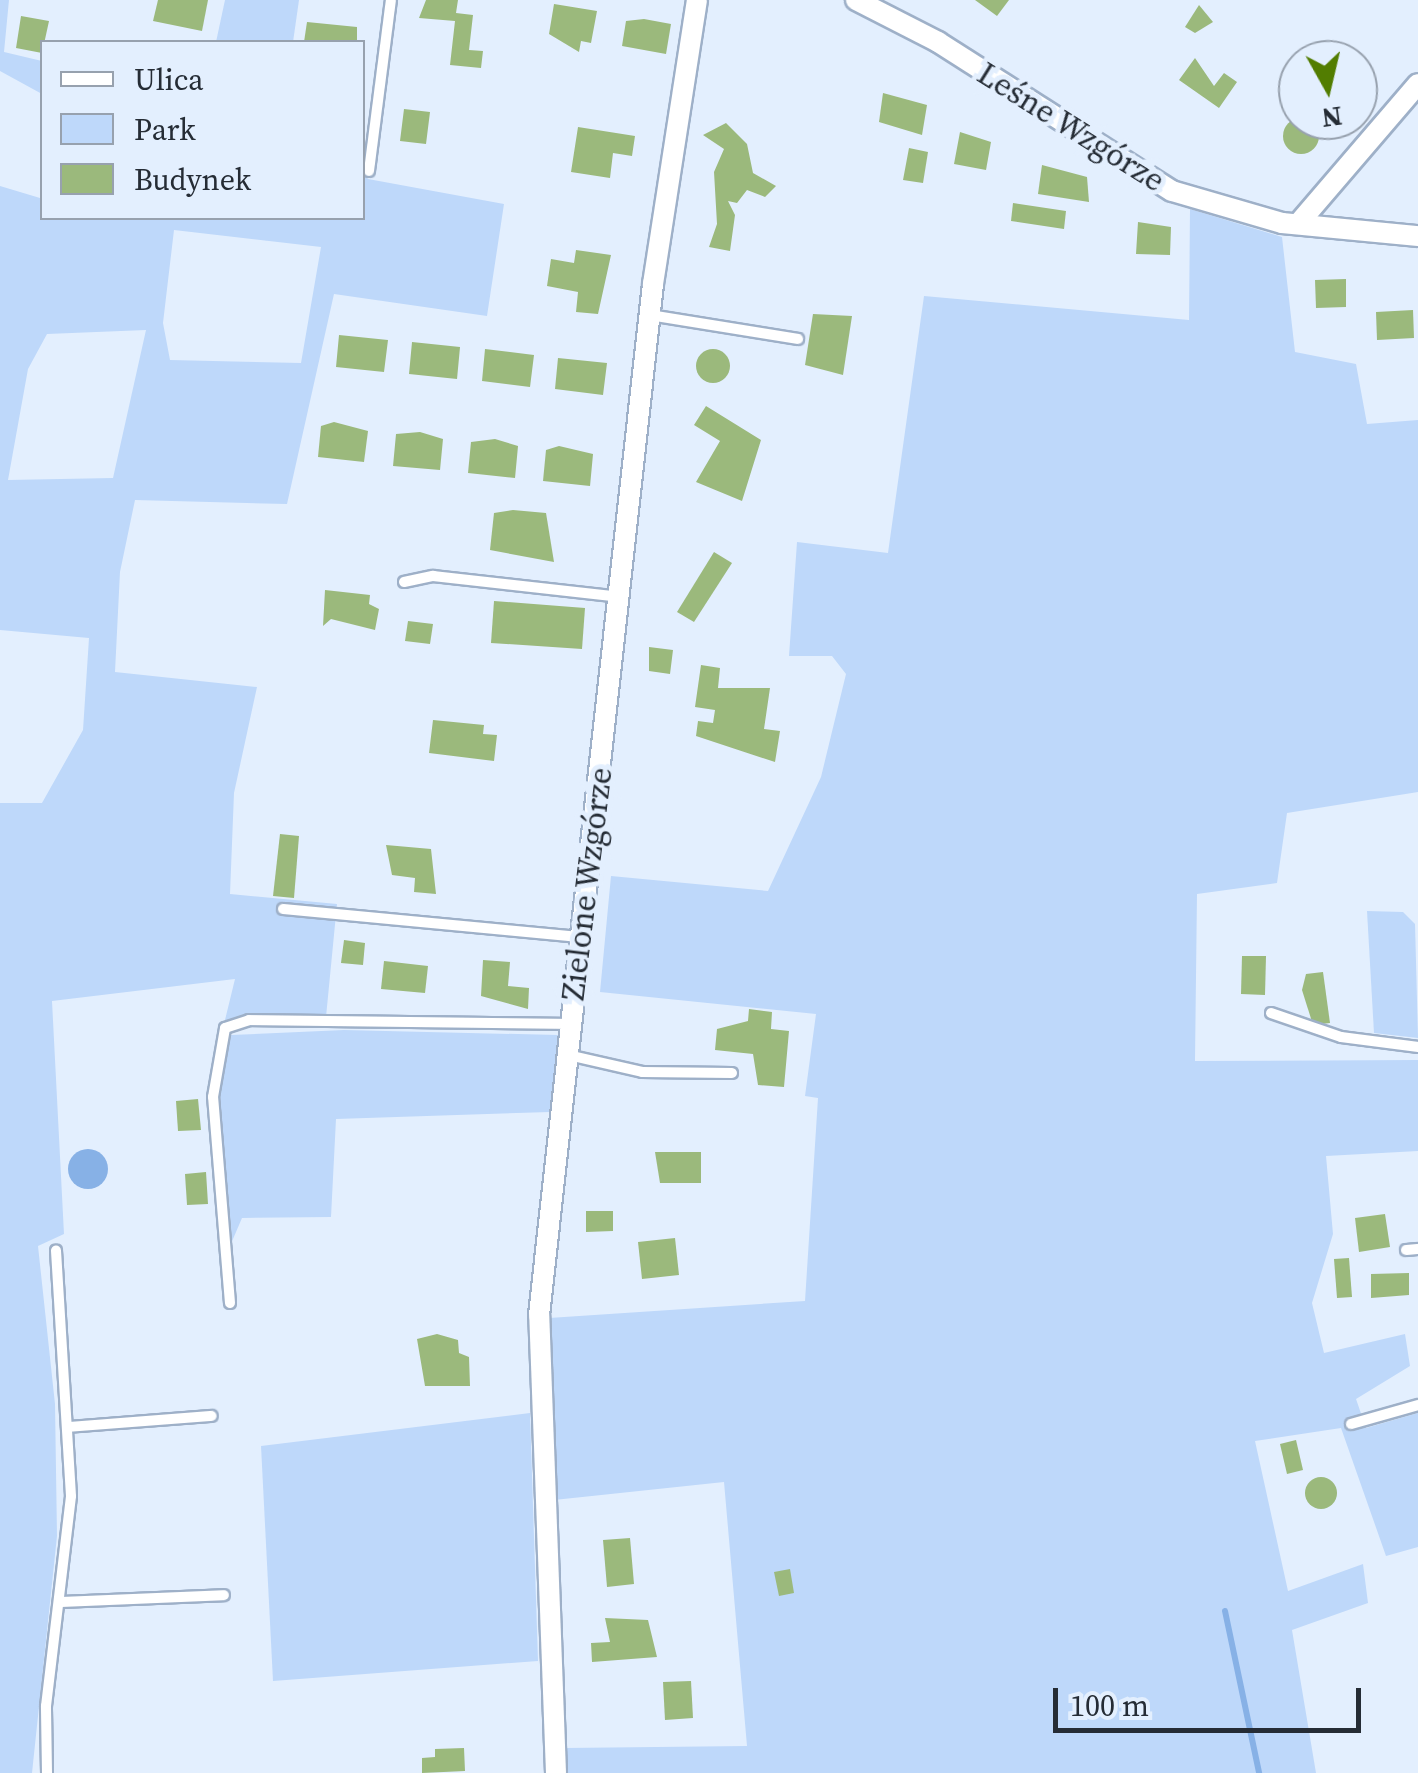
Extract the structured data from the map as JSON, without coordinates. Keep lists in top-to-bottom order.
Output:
{
  "streets": {
    "street": ["Leśne Wzgórze", "Zielone Wzgórze"]
  },
  "legend": ["Ulica", "Park", "Budynek"],
  "scale_bar": "100 m",
  "north": "bottom"
}
